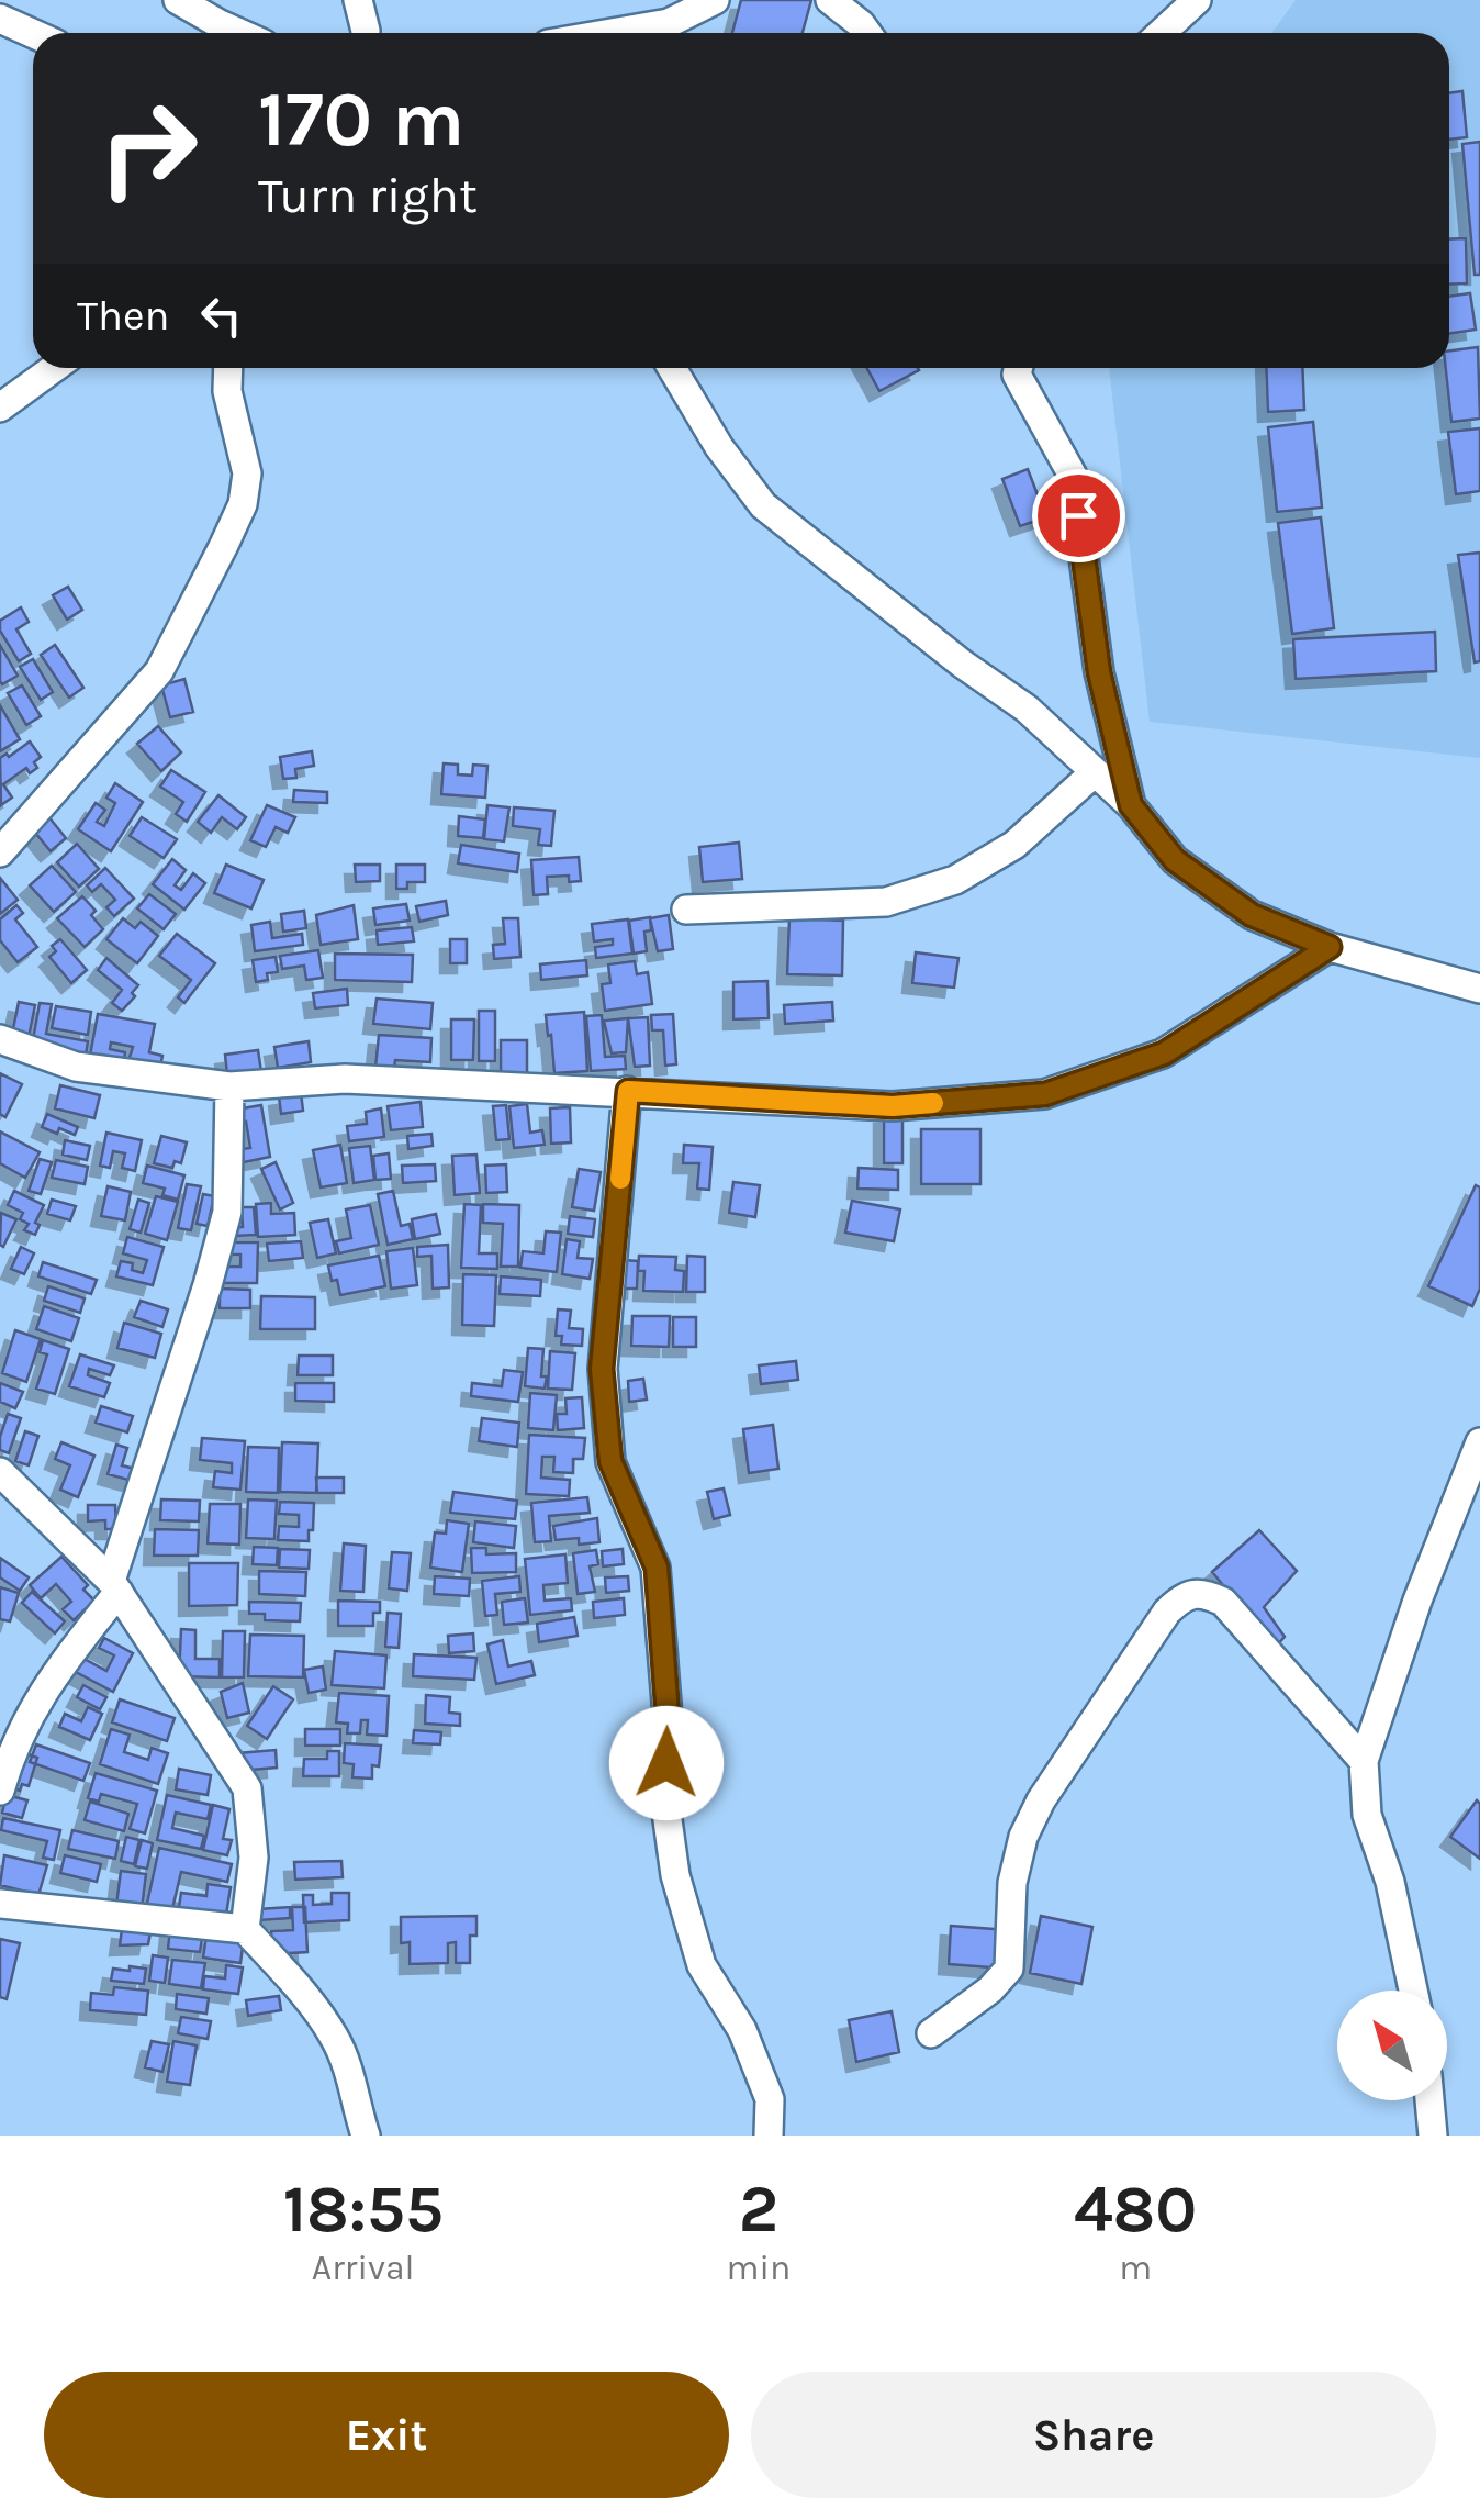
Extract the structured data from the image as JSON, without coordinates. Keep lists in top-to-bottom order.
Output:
{
  "north": "top left",
  "page": {
    "turn": ["170 m", "Turn right"],
    "then": "Then",
    "eta": [
      "18:55",
      "Arrival",
      "2",
      "min",
      "480",
      "m"
    ],
    "buttons": ["Exit", "Share"]
  }
}
